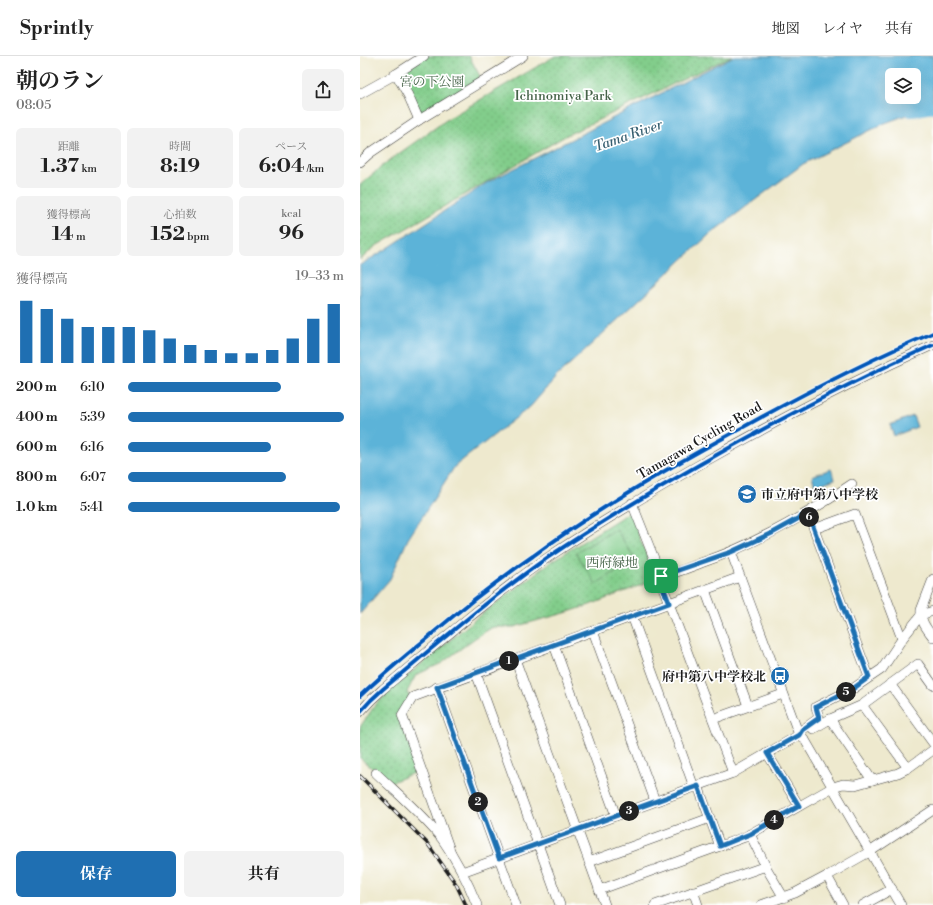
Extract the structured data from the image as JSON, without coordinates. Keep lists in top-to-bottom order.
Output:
{
  "streets": {
    "cycle path": ["Tamagawa Cycling Road"]
  },
  "water": ["Tama River"],
  "parks": ["宮の下公園", "Ichinomiya Park", "西府緑地"],
  "places": {
    "school or university": ["市立府中第八中学校"],
    "bus stop": ["府中第八中学校北"]
  },
  "page": {
    "header": "Sprintly",
    "nav": ["地図", "レイヤ", "共有"],
    "heading": ["朝のラン", "08:05"],
    "stats": [
      ["距離", "1.37 km"],
      ["時間", "8:19"],
      ["ペース", "6:04 /km"],
      ["獲得標高", "14 m"],
      ["心拍数", "152 bpm"],
      ["kcal", "96"]
    ],
    "chart": ["獲得標高", "19–33 m"],
    "list": [
      {
        "name": "200 m",
        "note": "6:10"
      },
      {
        "name": "400 m",
        "note": "5:39"
      },
      {
        "name": "600 m",
        "note": "6:16"
      },
      {
        "name": "800 m",
        "note": "6:07"
      },
      {
        "name": "1.0 km",
        "note": "5:41"
      }
    ],
    "pins": [
      "6",
      "1",
      "5",
      "2",
      "3",
      "4"
    ],
    "buttons": ["保存", "共有"]
  }
}
